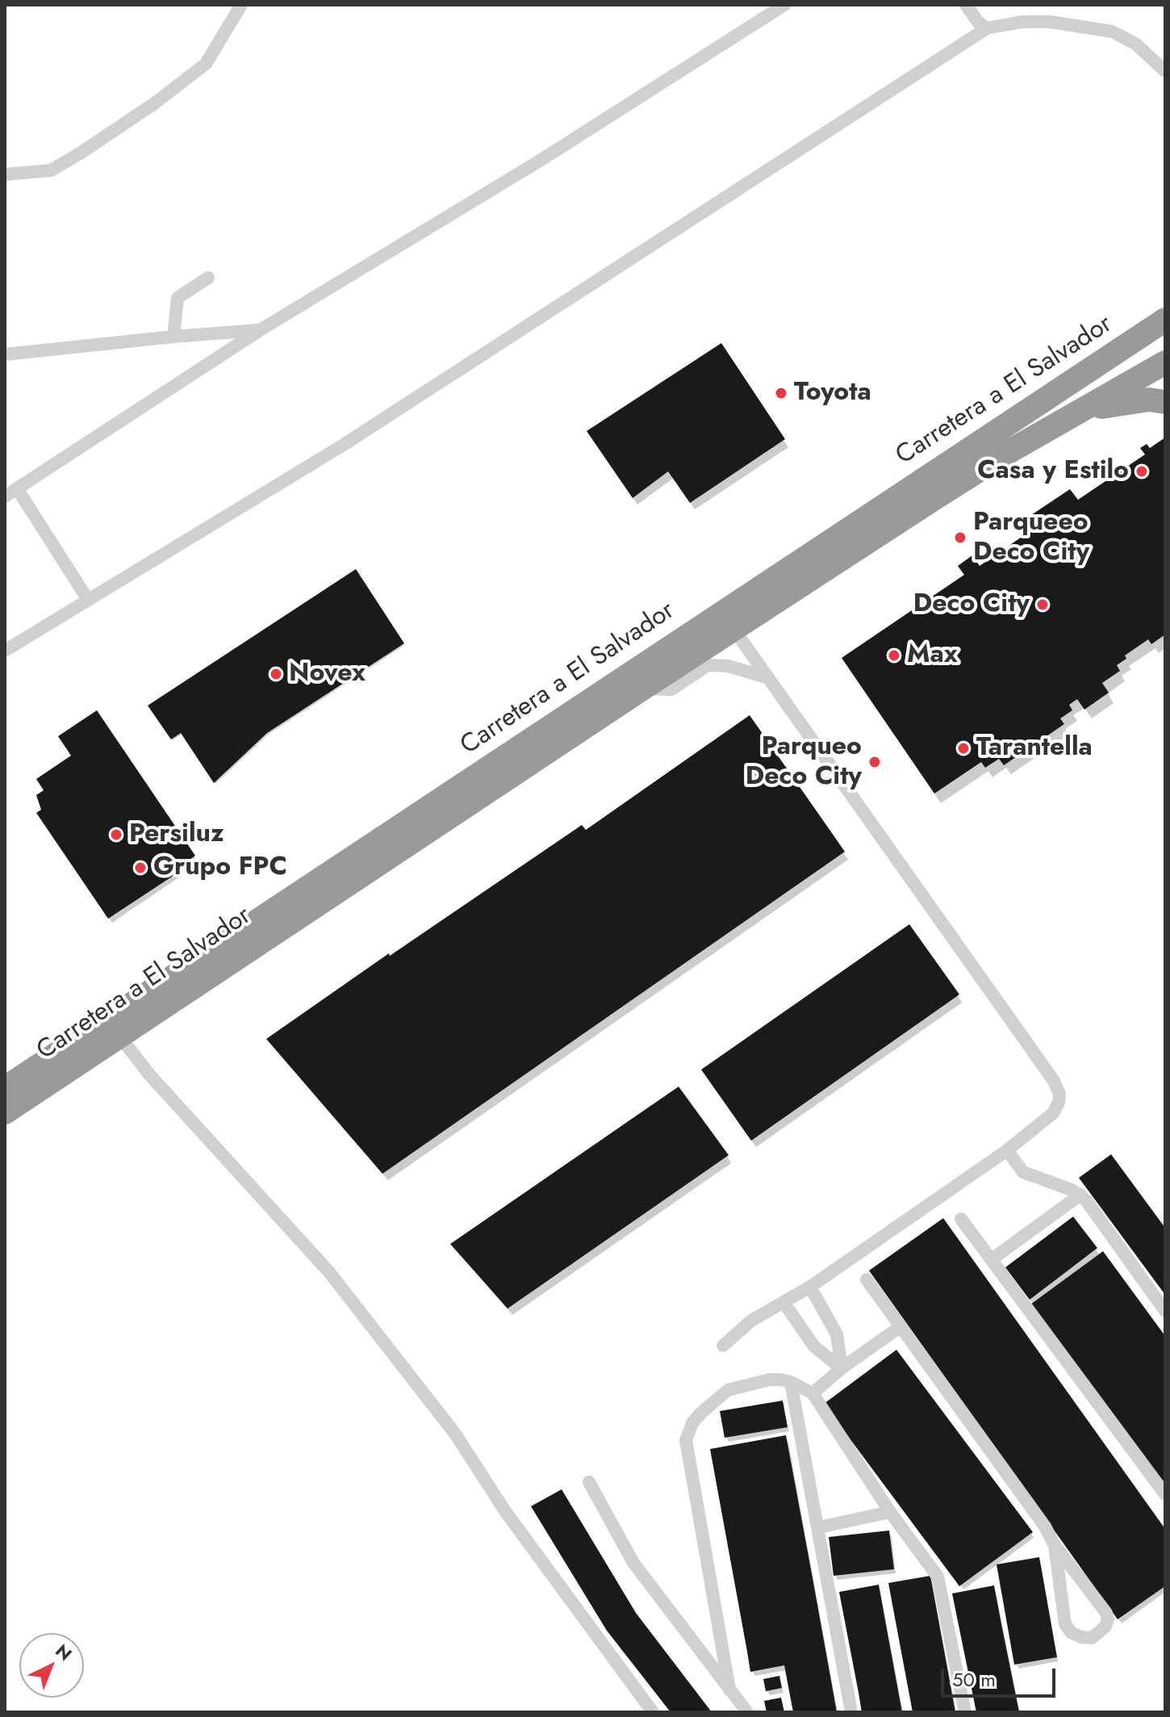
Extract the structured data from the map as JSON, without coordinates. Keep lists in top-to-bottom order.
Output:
{
  "streets": {
    "highway": ["Carretera a El Salvador"]
  },
  "places": [
    "Toyota",
    "Casa y Estilo",
    "Parqueeo Deco City",
    "Deco City",
    "Max",
    "Novex",
    "Tarantella",
    "Parqueo Deco City",
    "Persiluz",
    "Grupo FPC"
  ],
  "scale_bar": "50 m",
  "north": "top right"
}
